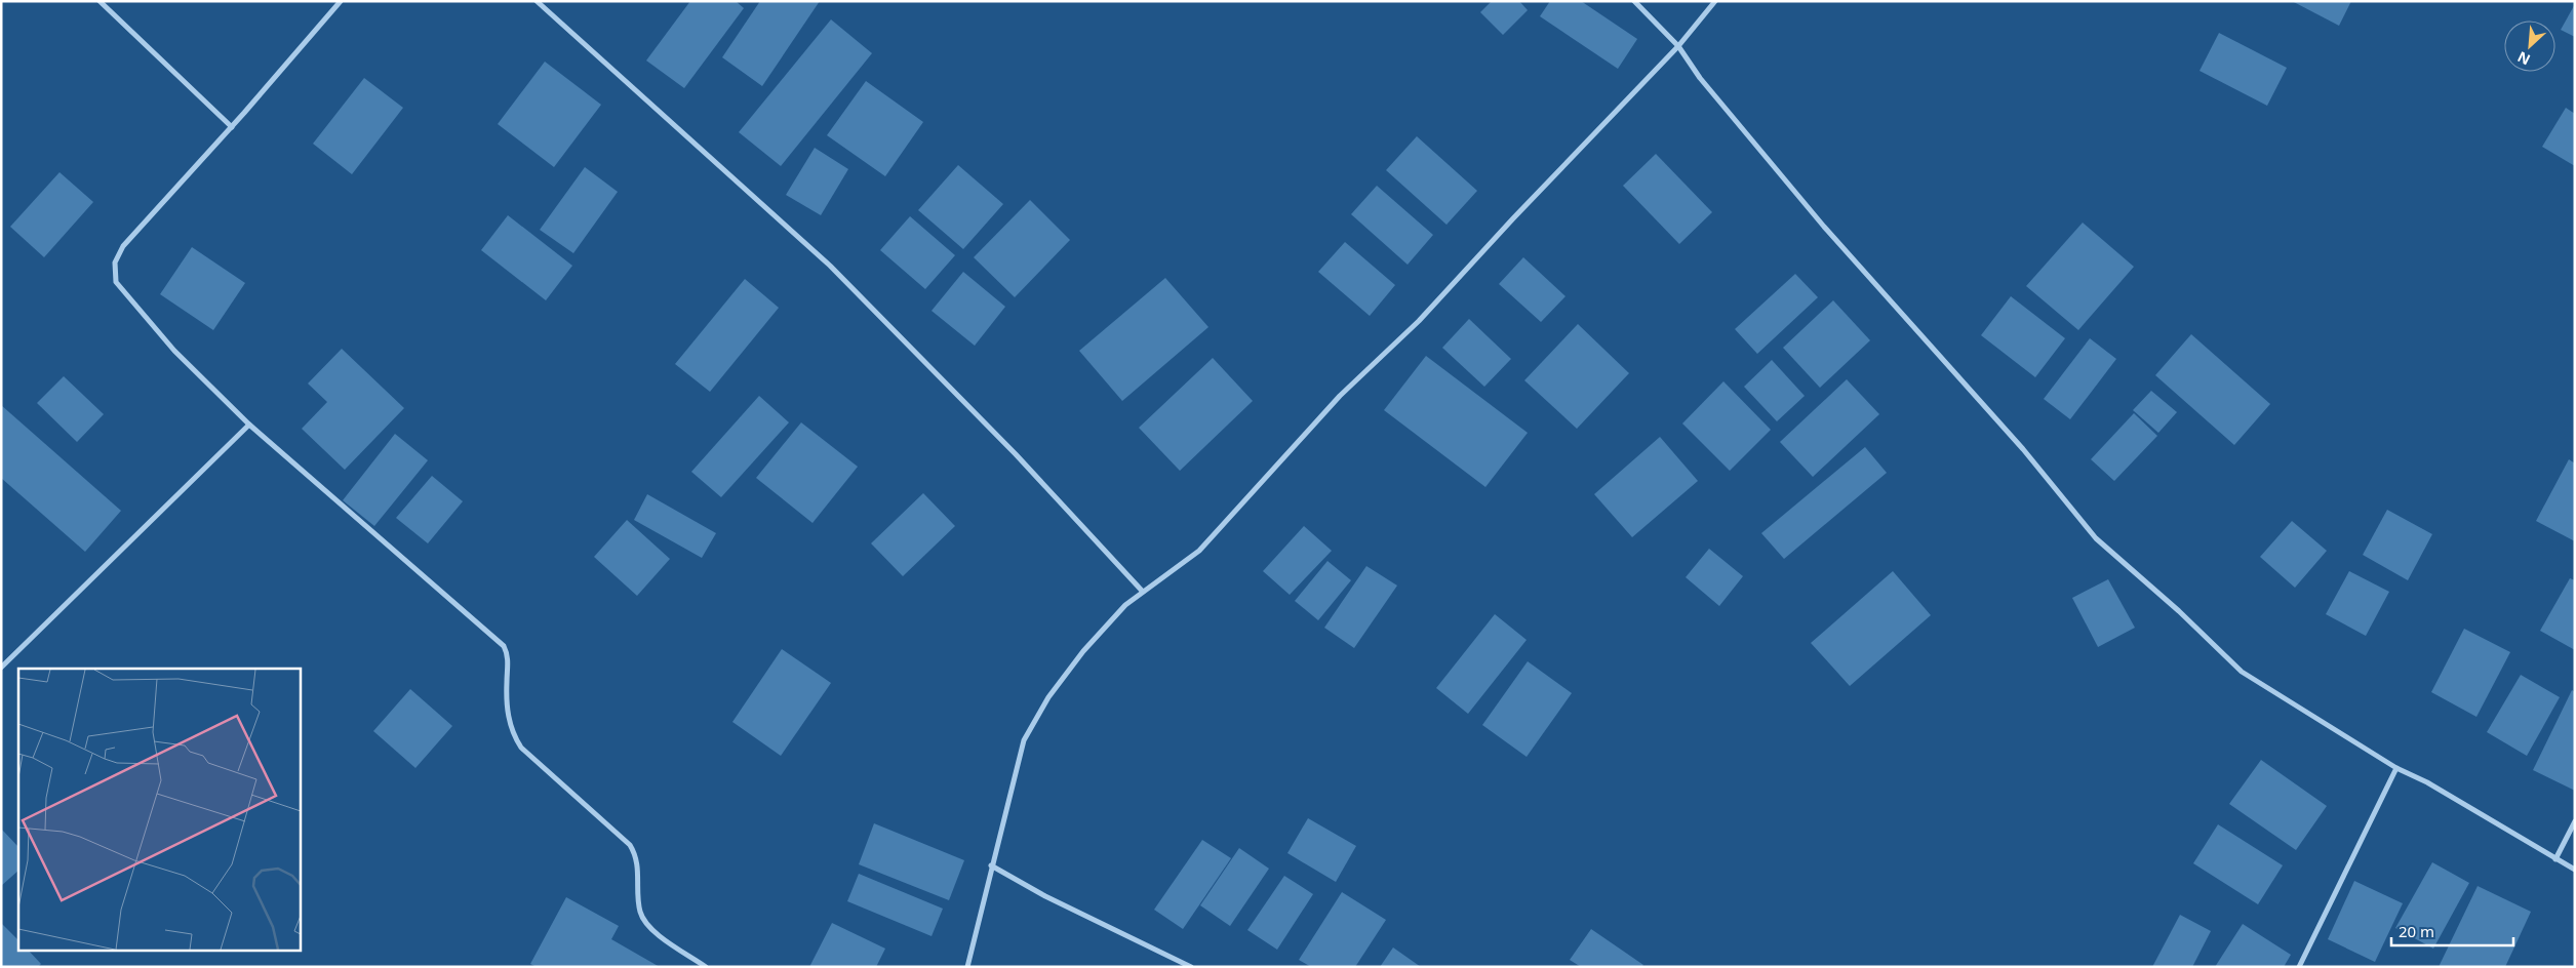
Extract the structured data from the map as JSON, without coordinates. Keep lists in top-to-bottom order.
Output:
{
  "scale_bar": "20 m",
  "north": "bottom left"
}
